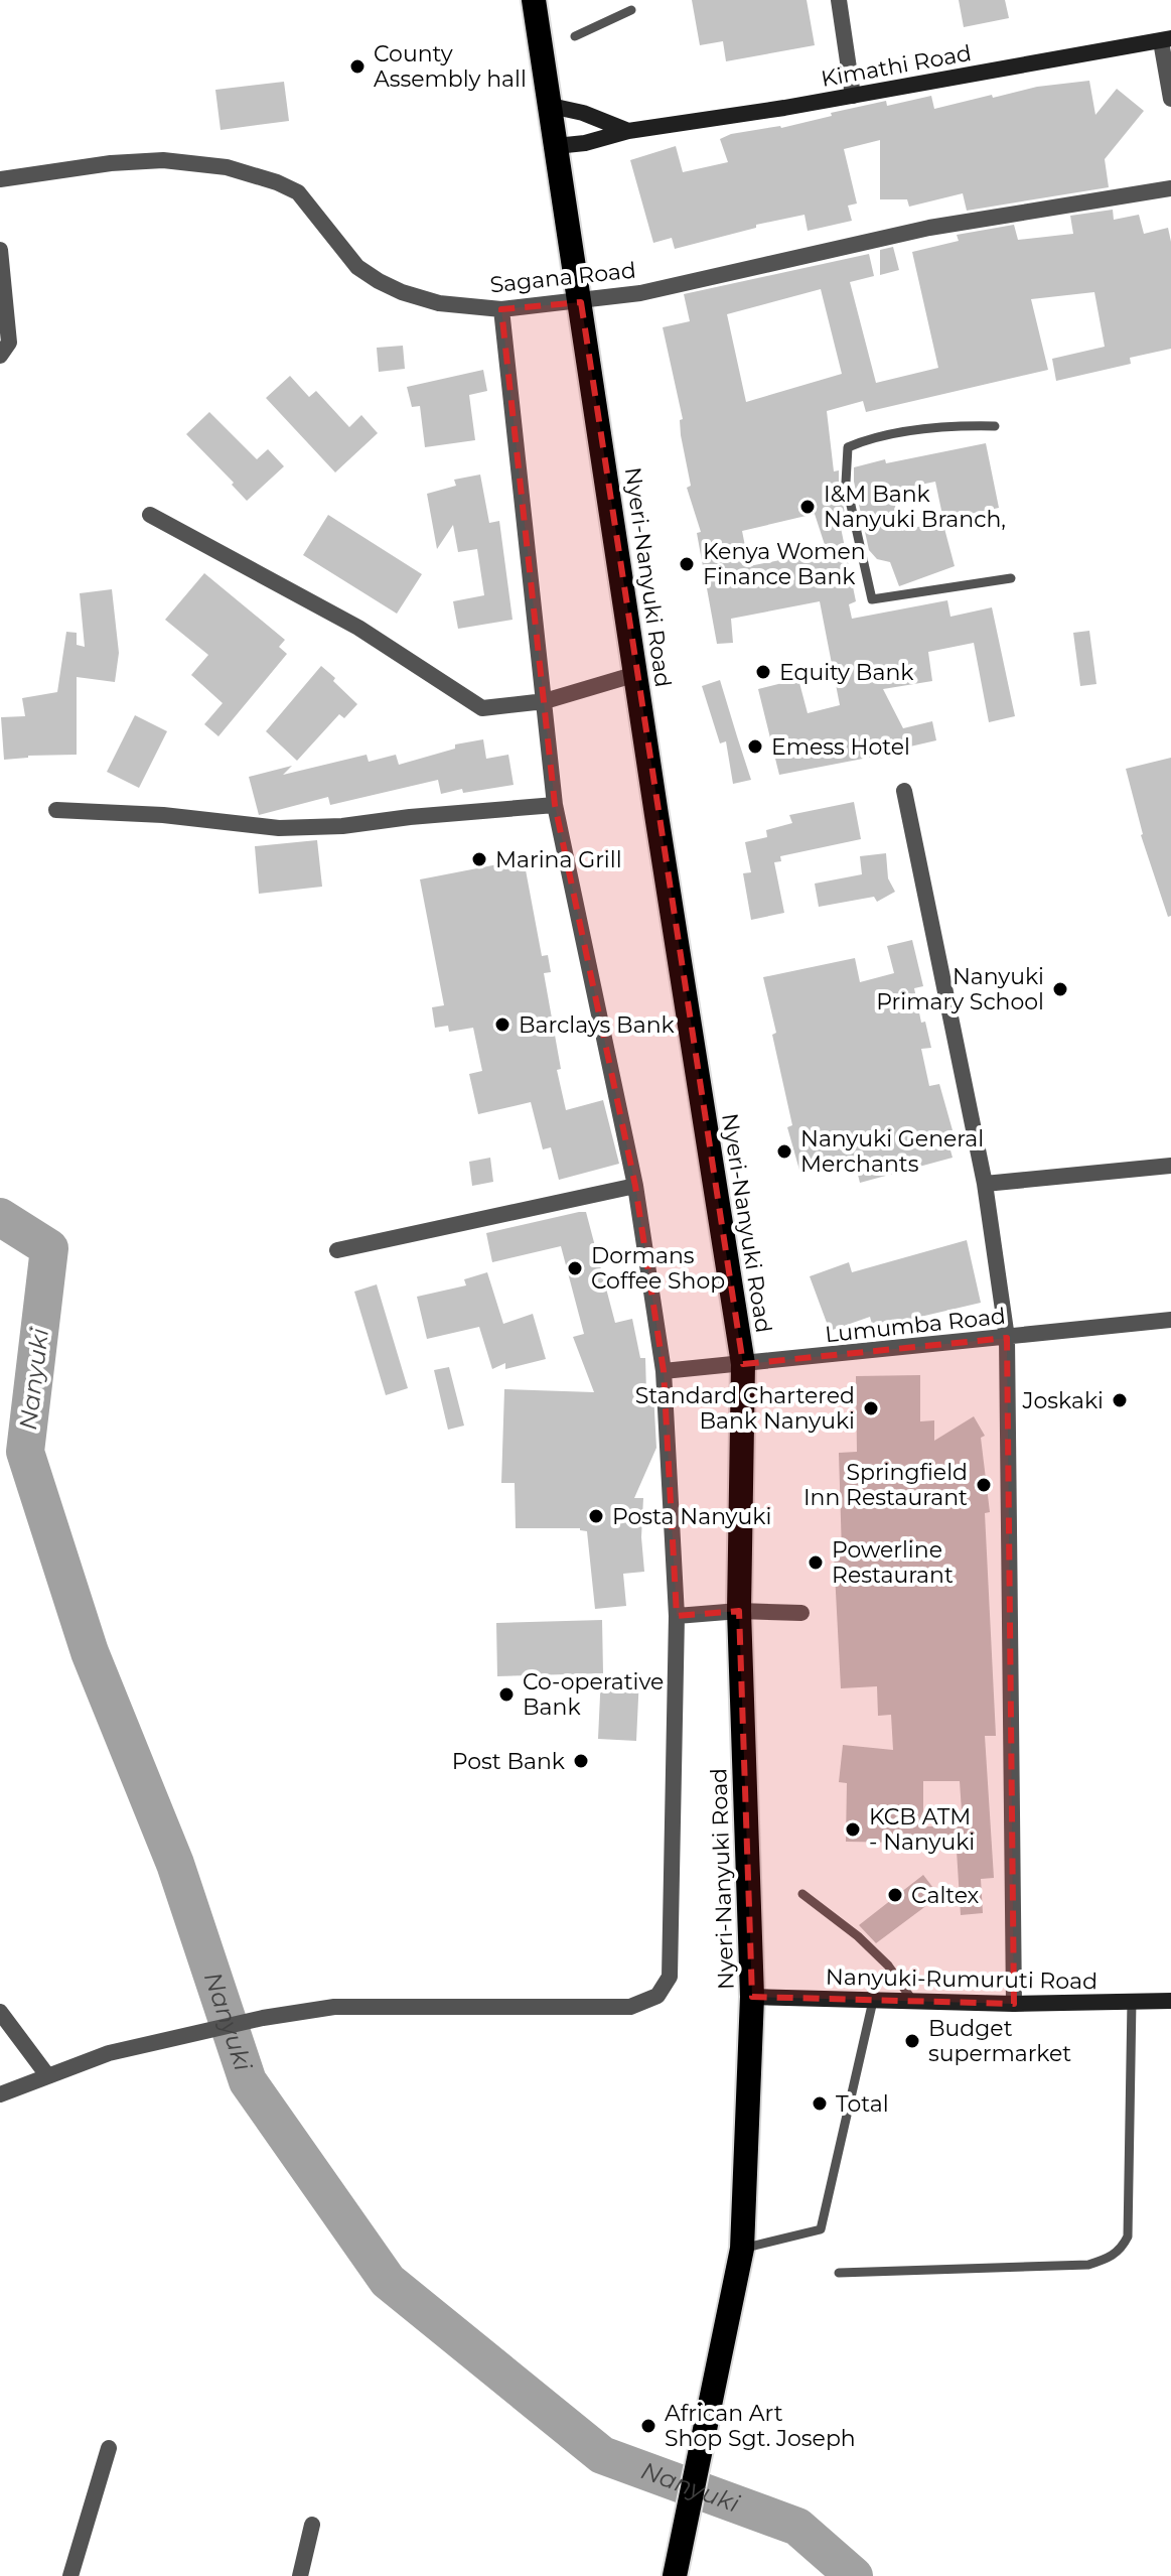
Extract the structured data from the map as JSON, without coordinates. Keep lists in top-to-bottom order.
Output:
{
  "streets": {
    "highway": ["Nyeri-Nanyuki Road"],
    "street": [
      "Kimathi Road",
      "Sagana Road",
      "Lumumba Road",
      "Nanyuki-Rumuruti Road"
    ]
  },
  "crossings": [
    ["Kimathi Road", "Nyeri-Nanyuki Road"],
    ["Sagana Road", "Nyeri-Nanyuki Road"],
    ["Nyeri-Nanyuki Road", "Lumumba Road"],
    ["Nyeri-Nanyuki Road", "Nanyuki-Rumuruti Road"]
  ],
  "water": ["Nanyuki"],
  "places": [
    "County Assembly hall",
    "I&M Bank Nanyuki Branch,",
    "Kenya Women Finance Bank",
    "Equity Bank",
    "Emess Hotel",
    "Marina Grill",
    "Nanyuki Primary School",
    "Barclays Bank",
    "Nanyuki General Merchants",
    "Dormans Coffee Shop",
    "Joskaki",
    "Standard Chartered Bank Nanyuki",
    "Springfield Inn Restaurant",
    "Posta Nanyuki",
    "Powerline Restaurant",
    "Co-operative Bank",
    "Post Bank",
    "KCB ATM - Nanyuki",
    "Caltex",
    "Budget supermarket",
    "Total",
    "African Art Shop Sgt. Joseph"
  ]
}
